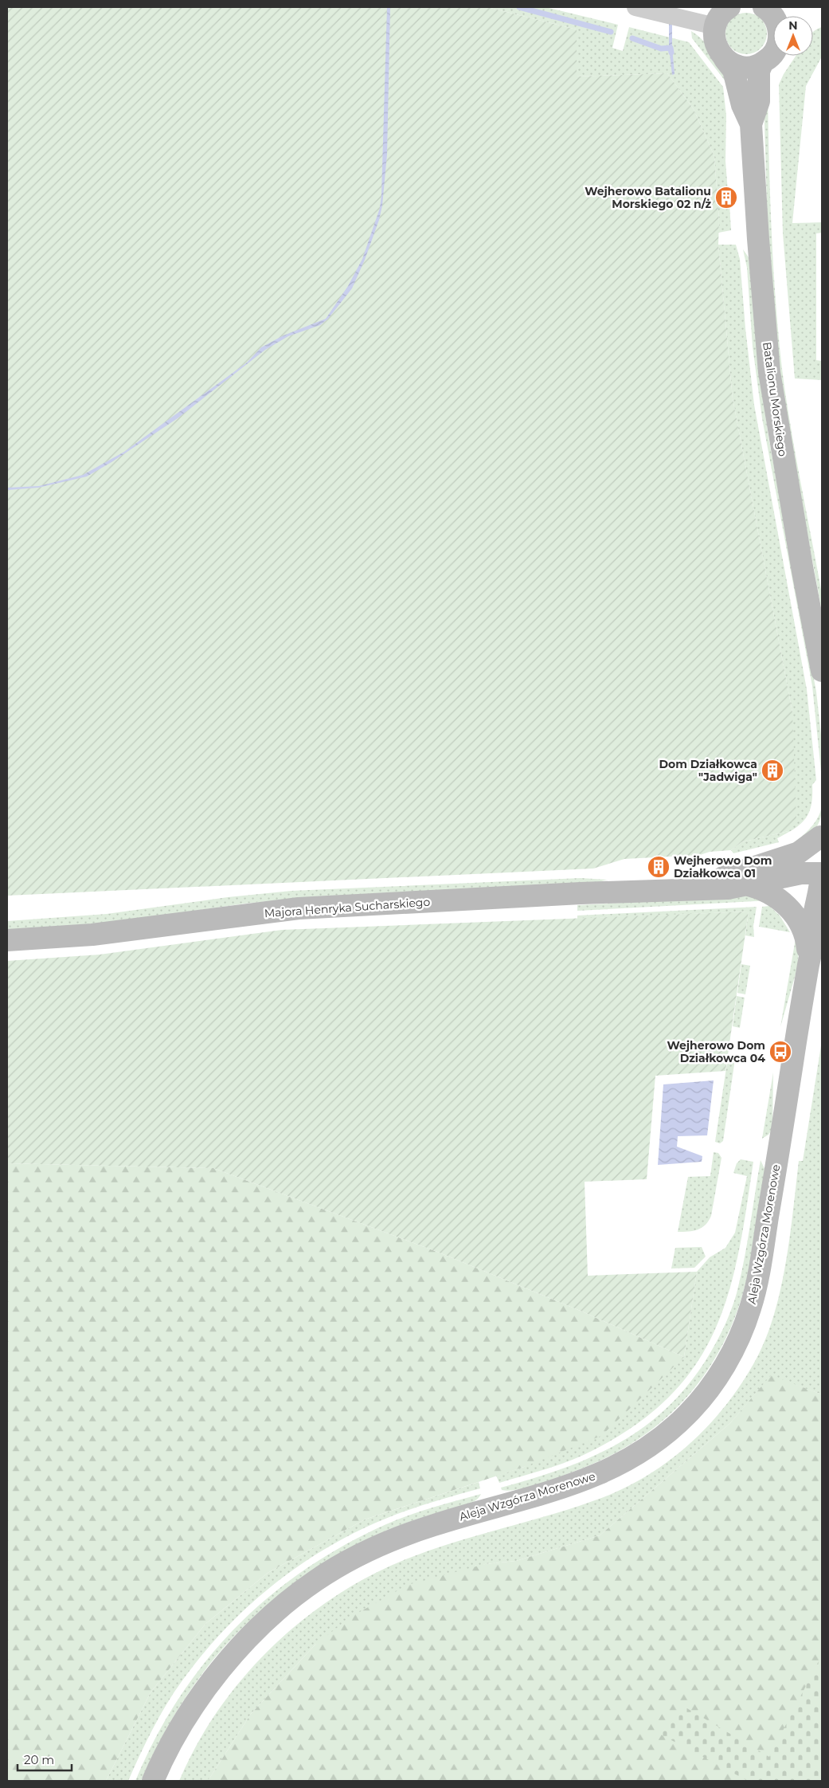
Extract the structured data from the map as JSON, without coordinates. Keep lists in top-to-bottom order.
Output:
{
  "streets": {
    "main road": ["Batalionu Morskiego", "Majora Henryka Sucharskiego", "Aleja Wzgórza Morenowe"]
  },
  "crossings": [
    ["Majora Henryka Sucharskiego", "Aleja Wzgórza Morenowe"]
  ],
  "places": {
    "building": ["Wejherowo Batalionu Morskiego 02 n/ż", "Dom Działkowca \"Jadwiga\"", "Wejherowo Dom Działkowca 01"],
    "bus stop": ["Wejherowo Dom Działkowca 04"]
  },
  "scale_bar": "20 m",
  "north": "top"
}
